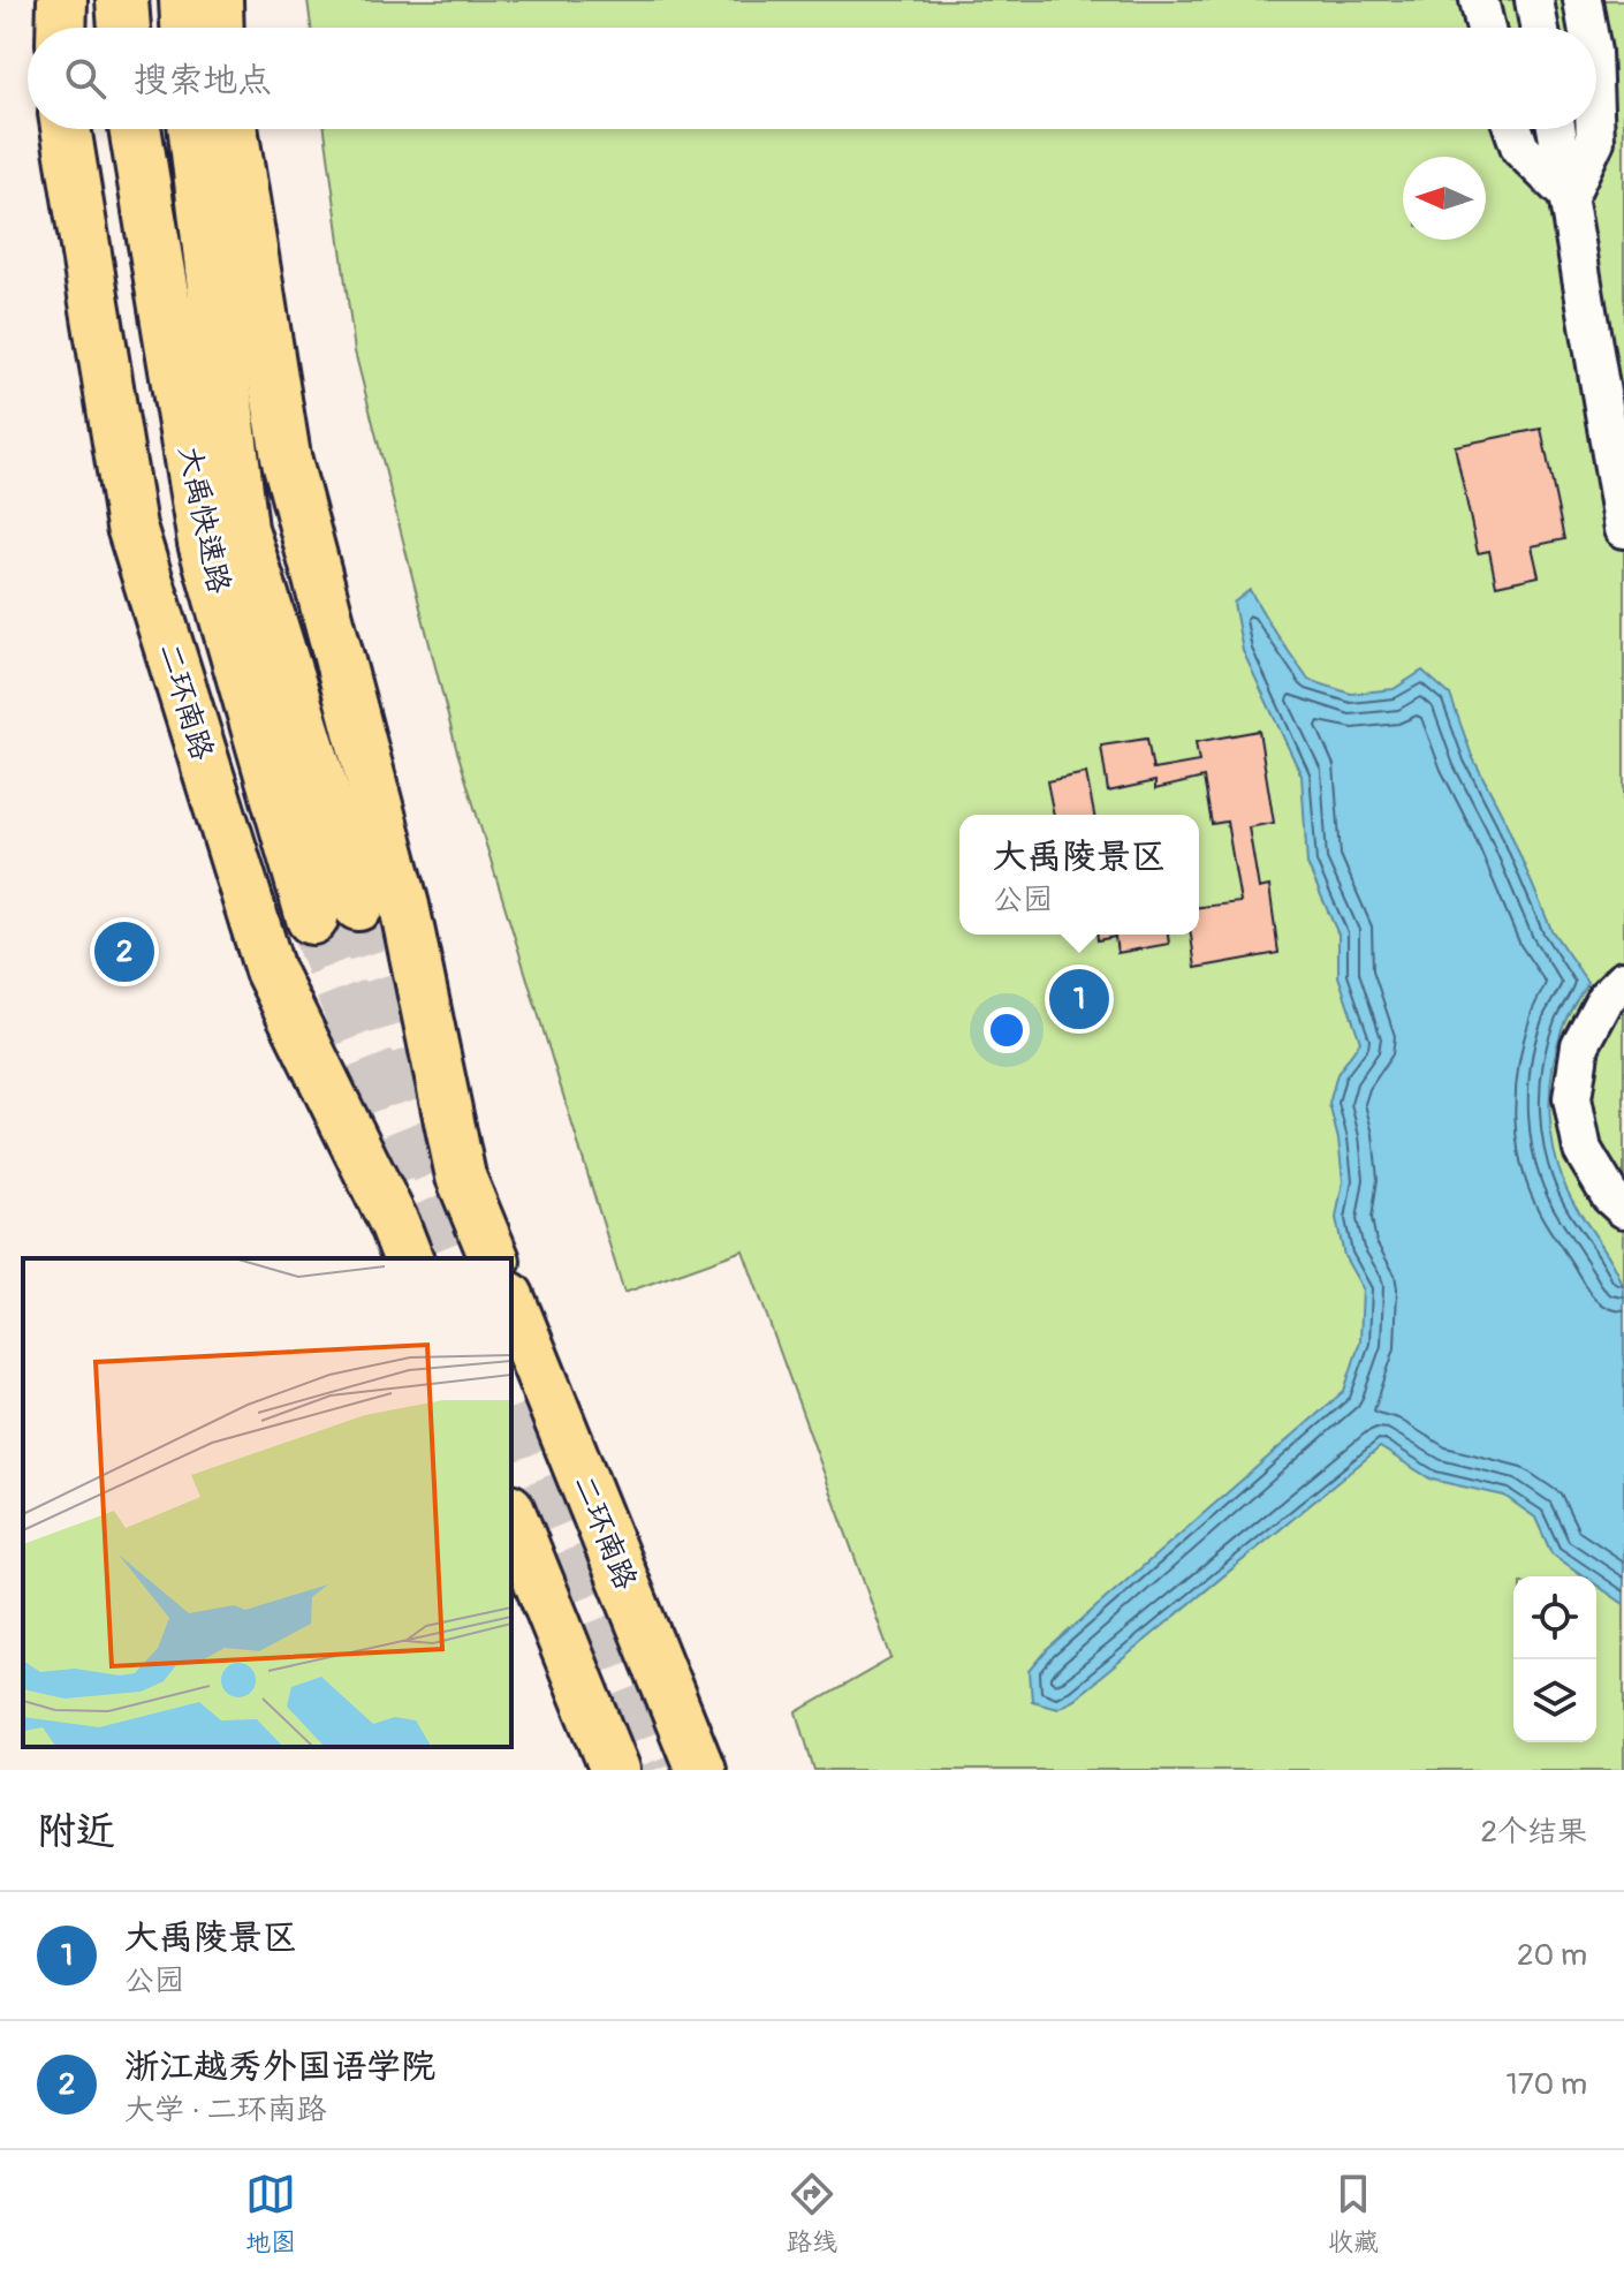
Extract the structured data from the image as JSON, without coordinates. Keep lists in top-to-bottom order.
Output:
{
  "streets": {
    "highway": ["大禹快速路"],
    "main road": ["二环南路"]
  },
  "north": "left",
  "page": {
    "search": "搜索地点",
    "popup": ["大禹陵景区", "公园"],
    "pins": ["2", "1"],
    "heading": ["附近", "2个结果"],
    "list": [
      {
        "mark": "1",
        "name": "大禹陵景区",
        "note": "公园",
        "value": "20 m"
      },
      {
        "mark": "2",
        "name": "浙江越秀外国语学院",
        "note": "大学 · 二环南路",
        "value": "170 m"
      }
    ],
    "nav": ["地图", "路线", "收藏"]
  }
}
